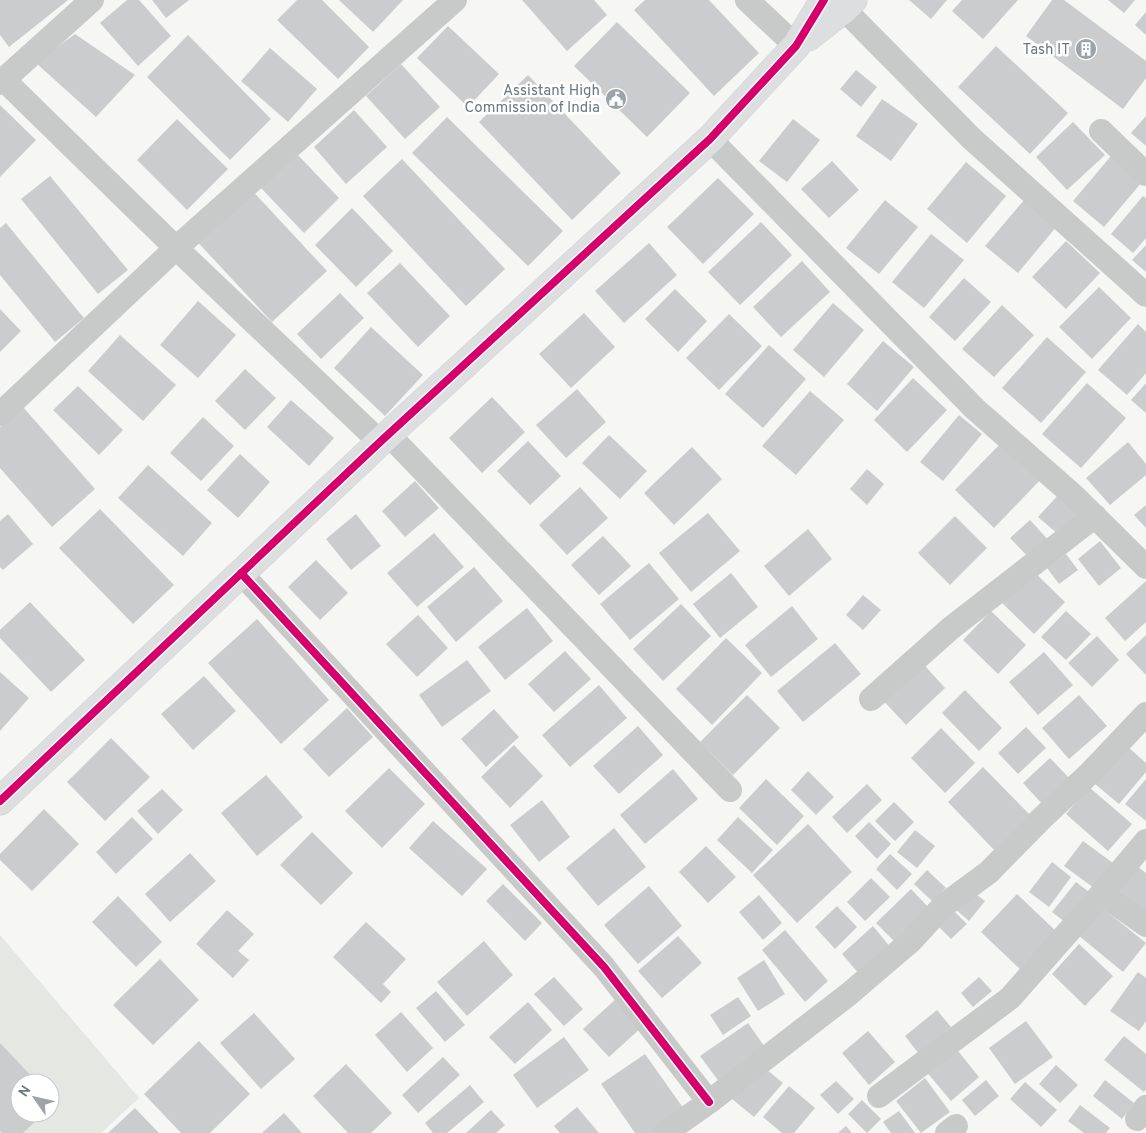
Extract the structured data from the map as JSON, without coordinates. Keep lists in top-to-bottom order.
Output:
{
  "places": {
    "building": ["Tash IT"],
    "public building": ["Assistant High Commission of India"]
  },
  "north": "top left"
}
